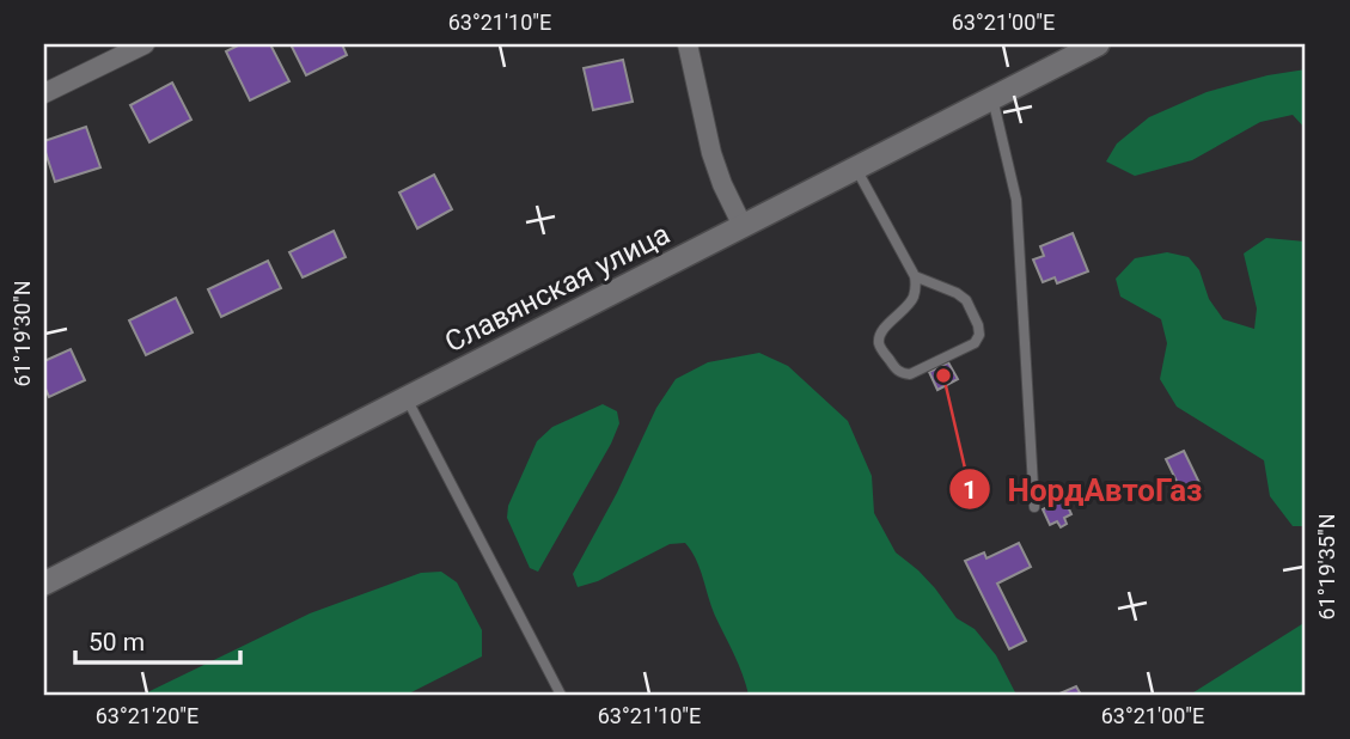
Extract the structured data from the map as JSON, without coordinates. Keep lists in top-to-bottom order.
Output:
{
  "streets": {
    "street": ["Славянская улица"]
  },
  "places": ["НордАвтоГаз"],
  "scale_bar": "50 m",
  "coordinates": [
    "63°21'10\"E",
    "63°21'00\"E",
    "61°19'30\"N",
    "61°19'35\"N",
    "63°21'20\"E"
  ]
}
